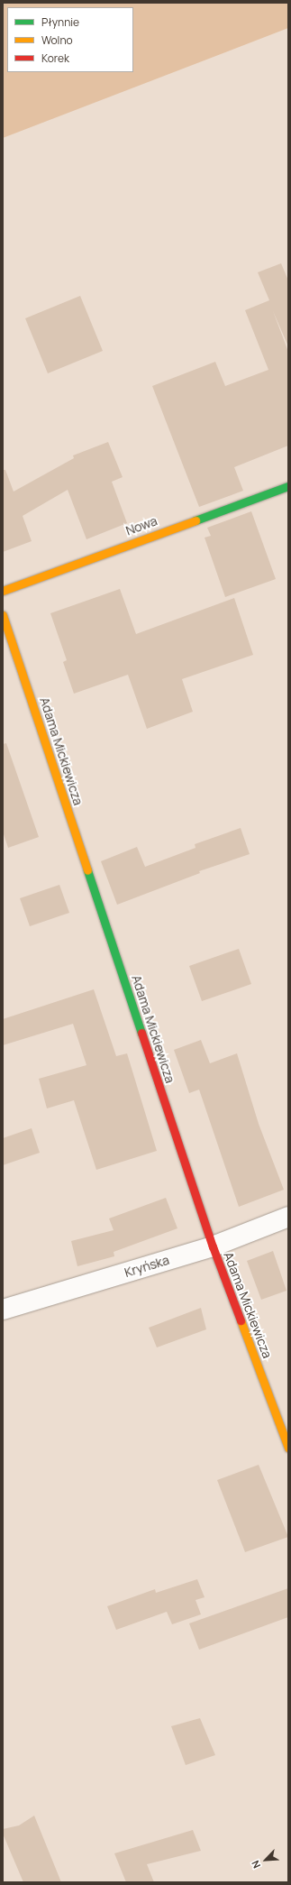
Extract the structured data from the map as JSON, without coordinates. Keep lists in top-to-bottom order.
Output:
{
  "streets": {
    "street": ["Nowa", "Adama Mickiewicza", "Kryńska"]
  },
  "crossings": [
    ["Adama Mickiewicza", "Kryńska"]
  ],
  "legend": ["Płynnie", "Wolno", "Korek"],
  "north": "bottom left"
}
